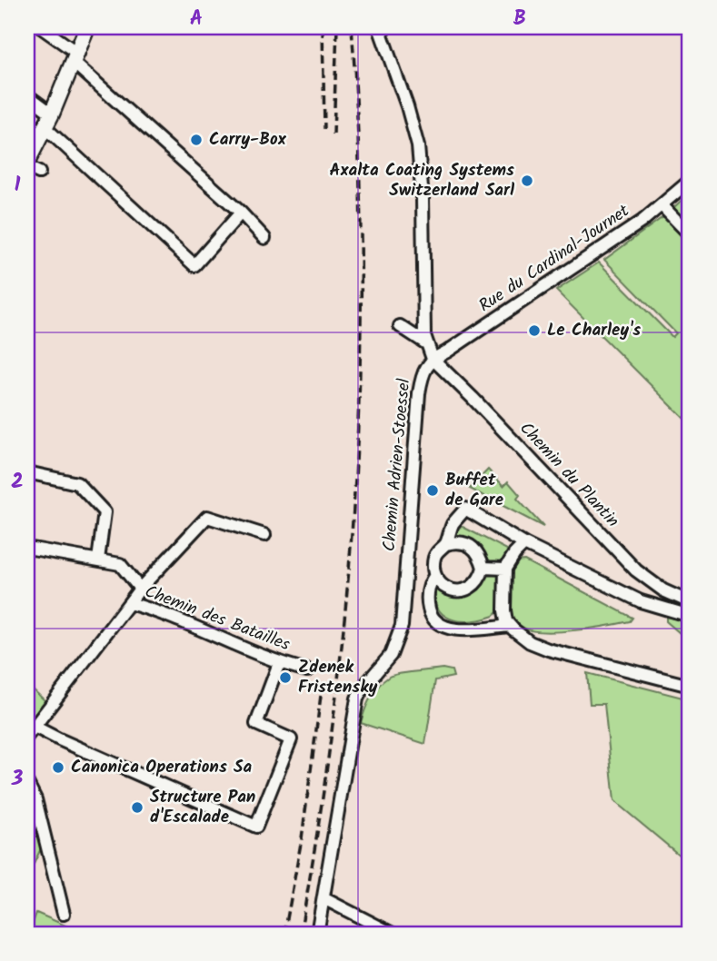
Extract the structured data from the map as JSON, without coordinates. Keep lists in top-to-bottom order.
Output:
{
  "streets": {
    "street": [
      "Rue du Cardinal-Journet",
      "Chemin Adrien-Stoessel",
      "Chemin du Plantin",
      "Chemin des Batailles"
    ]
  },
  "crossings": [
    ["Rue du Cardinal-Journet", "Chemin Adrien-Stoessel"],
    ["Rue du Cardinal-Journet", "Chemin du Plantin"],
    ["Chemin Adrien-Stoessel", "Chemin du Plantin"]
  ],
  "places": [
    "Carry-Box",
    "Axalta Coating Systems Switzerland Sarl",
    "Le Charley's",
    "Buffet de Gare",
    "Zdenek Fristensky",
    "Canonica Operations Sa",
    "Structure Pan d'Escalade"
  ],
  "grid": {
    "columns": ["A", "B"],
    "rows": ["1", "2", "3"]
  }
}
